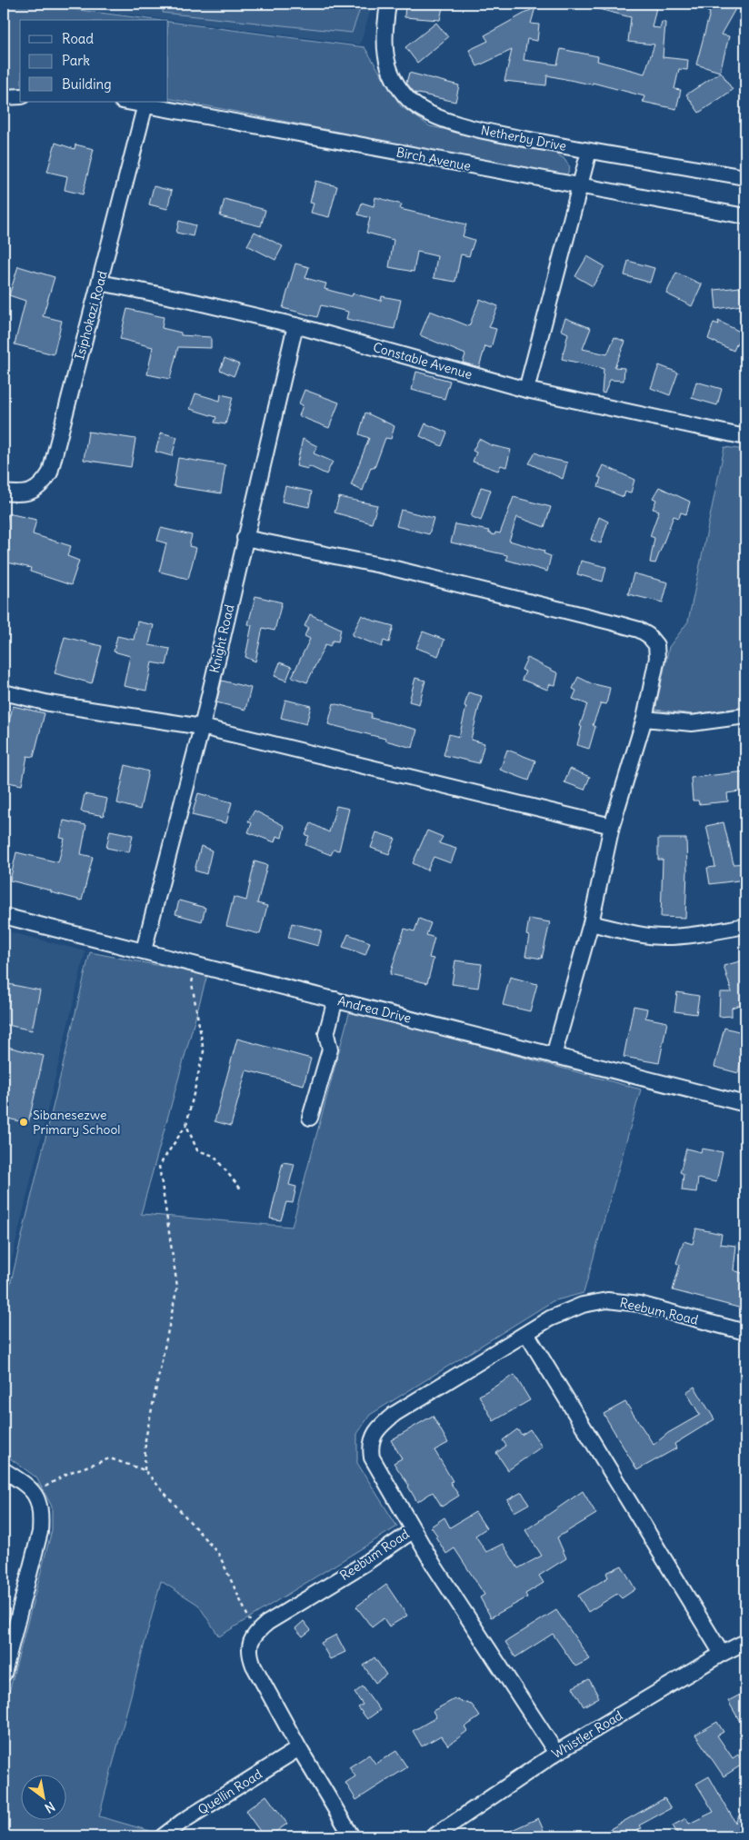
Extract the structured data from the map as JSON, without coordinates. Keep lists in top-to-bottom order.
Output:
{
  "streets": {
    "street": [
      "Netherby Drive",
      "Birch Avenue",
      "Isiphokazi Road",
      "Constable Avenue",
      "Knight Road",
      "Andrea Drive",
      "Reebum Road",
      "Whistler Road",
      "Quellin Road"
    ]
  },
  "crossings": [
    ["Birch Avenue", "Isiphokazi Road"],
    ["Isiphokazi Road", "Constable Avenue"],
    ["Constable Avenue", "Knight Road"],
    ["Knight Road", "Andrea Drive"]
  ],
  "places": ["Sibanesezwe Primary School"],
  "legend": ["Road", "Park", "Building"],
  "north": "bottom right"
}
